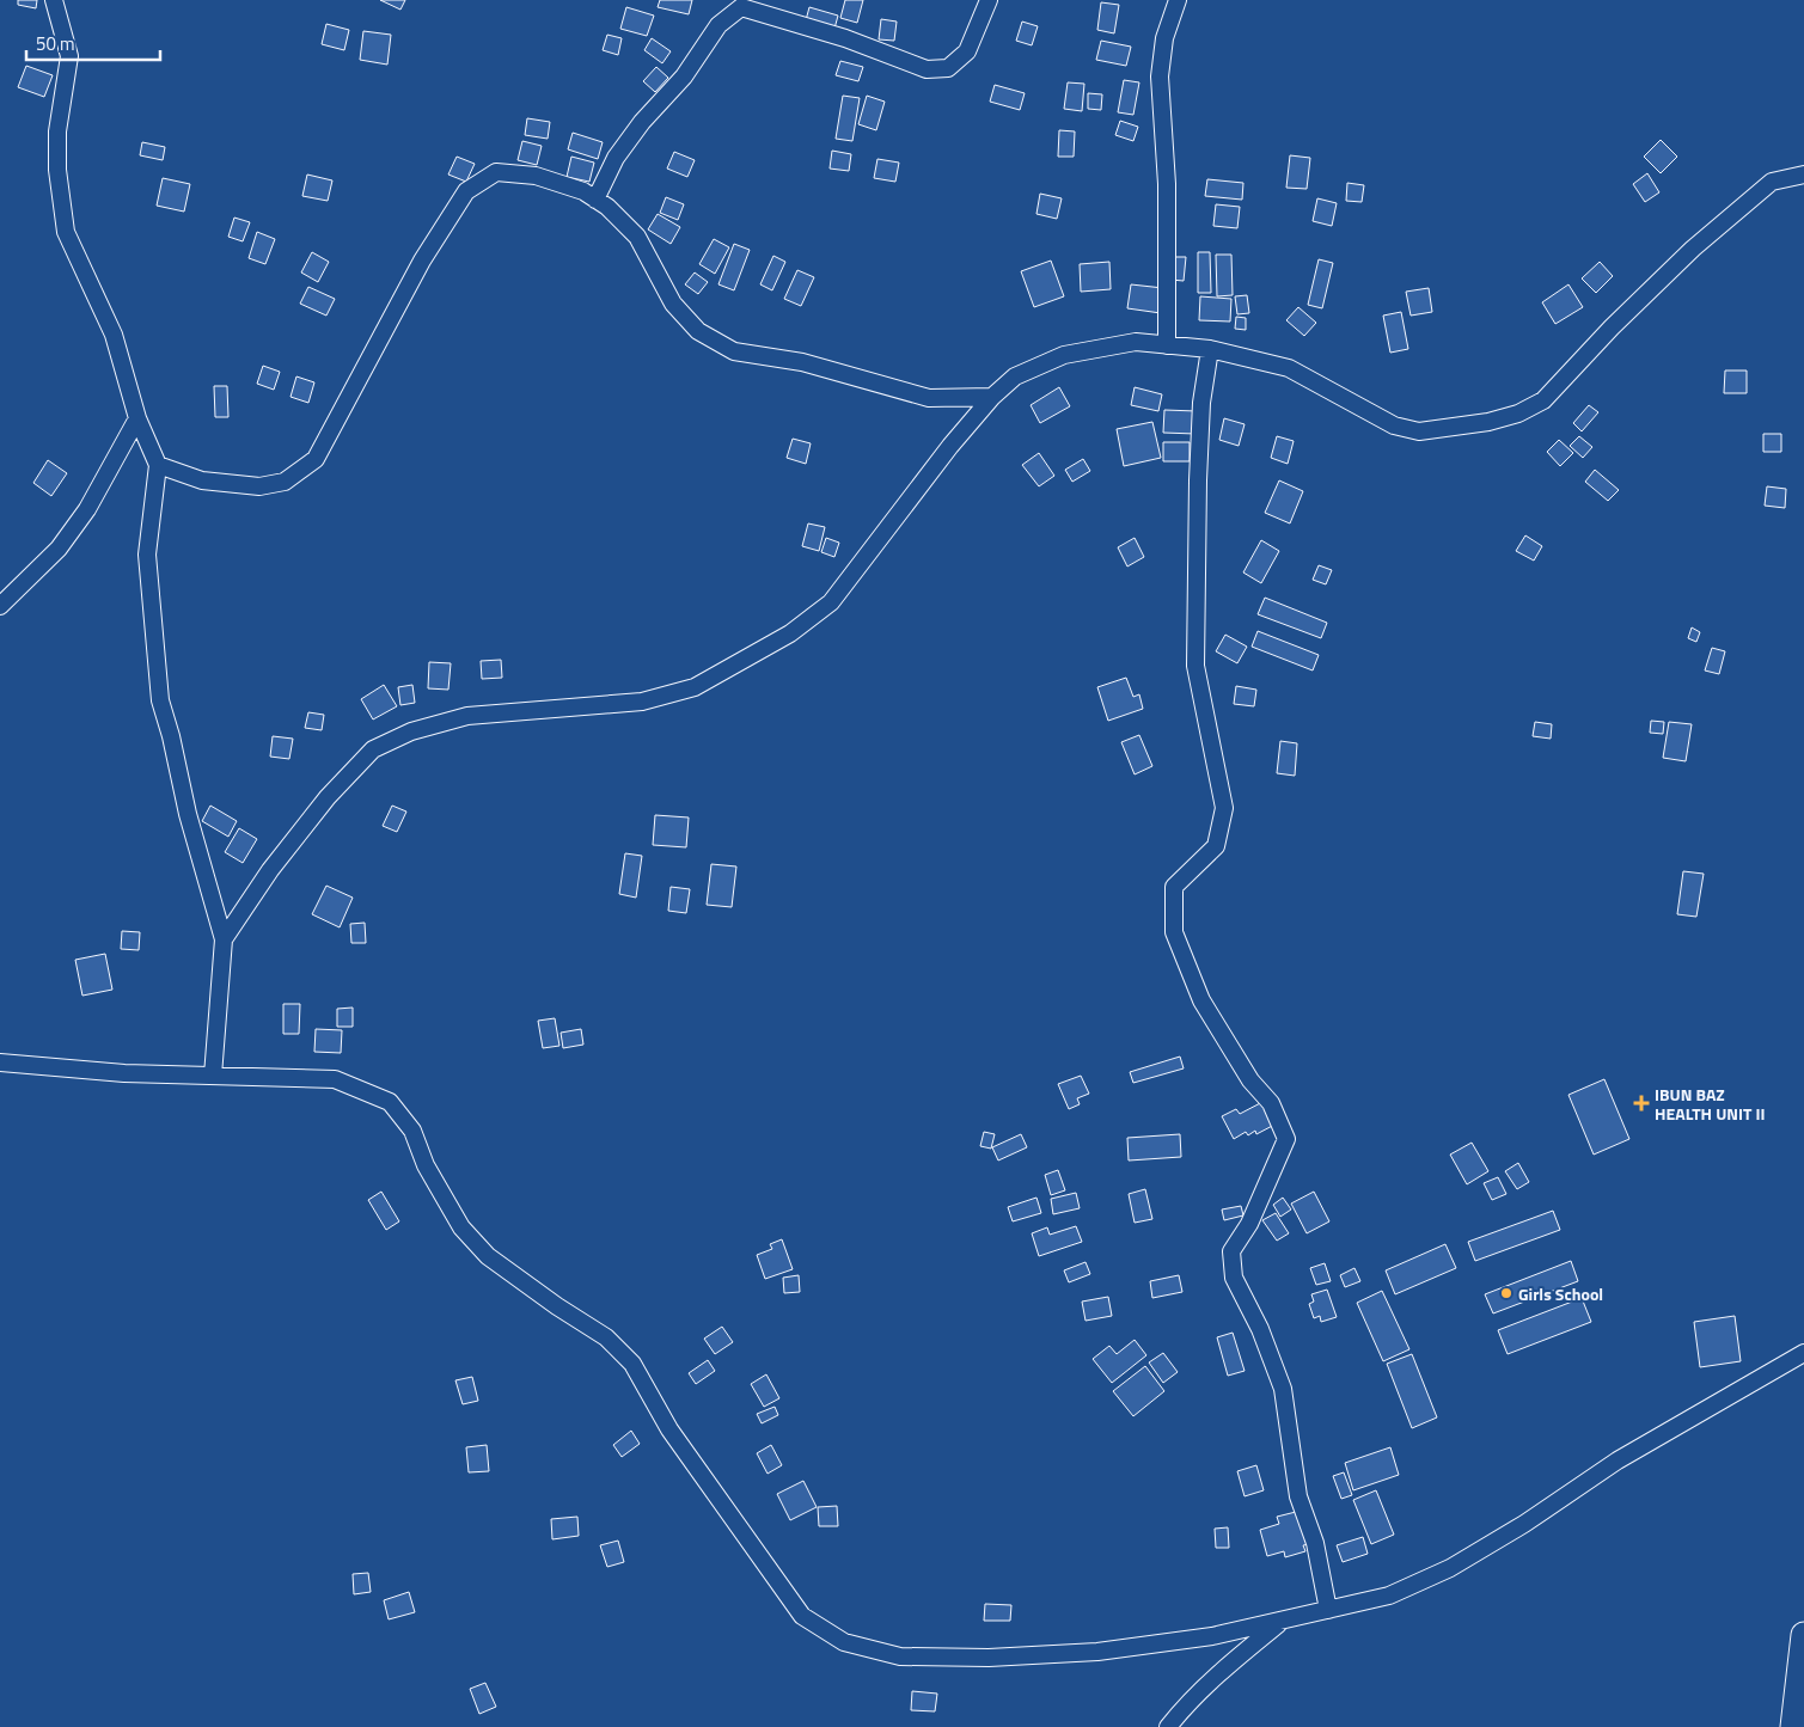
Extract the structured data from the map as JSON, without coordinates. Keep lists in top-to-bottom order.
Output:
{
  "places": {
    "health": ["IBUN BAZ HEALTH UNIT II"],
    "other": ["Girls School"]
  },
  "scale_bar": "50 m"
}
